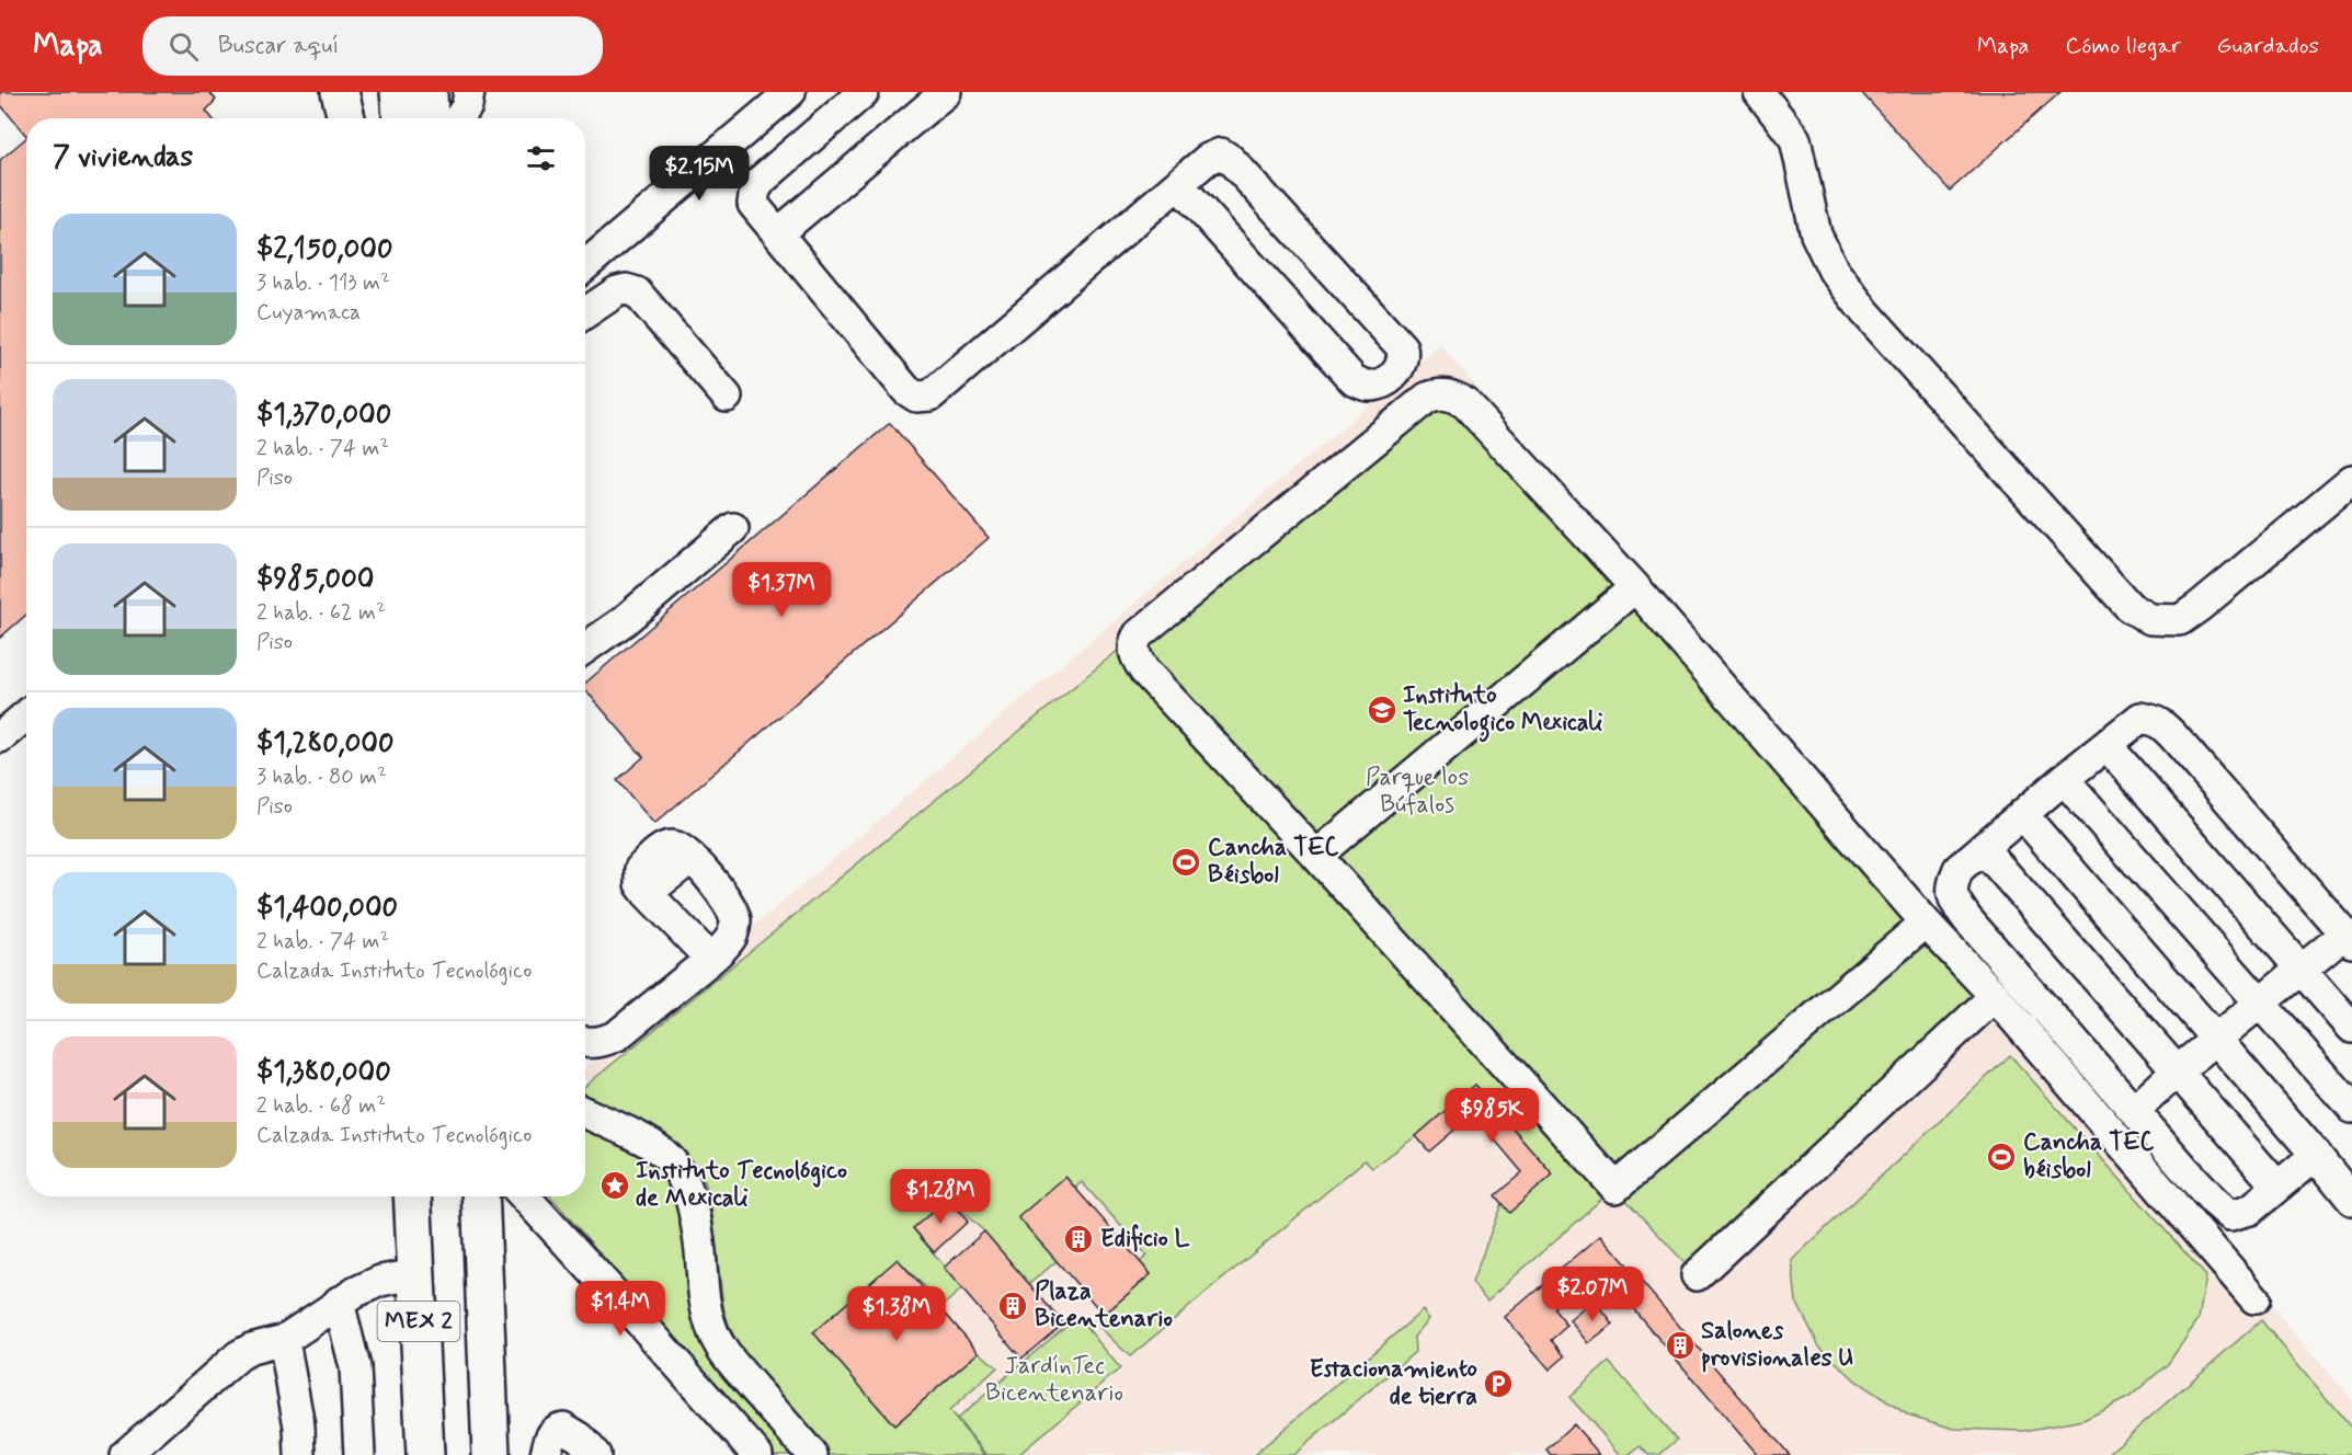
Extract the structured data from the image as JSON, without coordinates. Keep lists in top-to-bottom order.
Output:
{
  "streets": {
    "main road": ["MEX 2"]
  },
  "parks": ["Parque los Búfalos", "JardínTec Bicentenario"],
  "places": {
    "school or university": ["Instituto Tecnologico Mexicali"],
    "sports": ["Cancha TEC Béisbol", "Cancha TEC béisbol"],
    "place": ["Instituto Tecnológico de Mexicali"],
    "building": ["Edificio L", "Plaza Bicentenario", "Salones provisionales U"],
    "parking": ["Estacionamiento de tierra"]
  },
  "page": {
    "header": "Mapa",
    "search": "Buscar aquí",
    "nav": ["Mapa", "Cómo llegar", "Guardados"],
    "heading": "7 viviendas",
    "price": [
      "$2.15M",
      "$1.37M",
      "$985K",
      "$1.28M",
      "$2.07M",
      "$1.4M",
      "$1.38M"
    ],
    "list": [
      {
        "name": "$2,150,000",
        "note": "3 hab. · 113 m² · Cuyamaca"
      },
      {
        "name": "$1,370,000",
        "note": "2 hab. · 74 m² · Piso"
      },
      {
        "name": "$985,000",
        "note": "2 hab. · 62 m² · Piso"
      },
      {
        "name": "$1,280,000",
        "note": "3 hab. · 80 m² · Piso"
      },
      {
        "name": "$1,400,000",
        "note": "2 hab. · 74 m² · Calzada Instituto Tecnológico"
      },
      {
        "name": "$1,380,000",
        "note": "2 hab. · 68 m² · Calzada Instituto Tecnológico"
      }
    ]
  }
}
